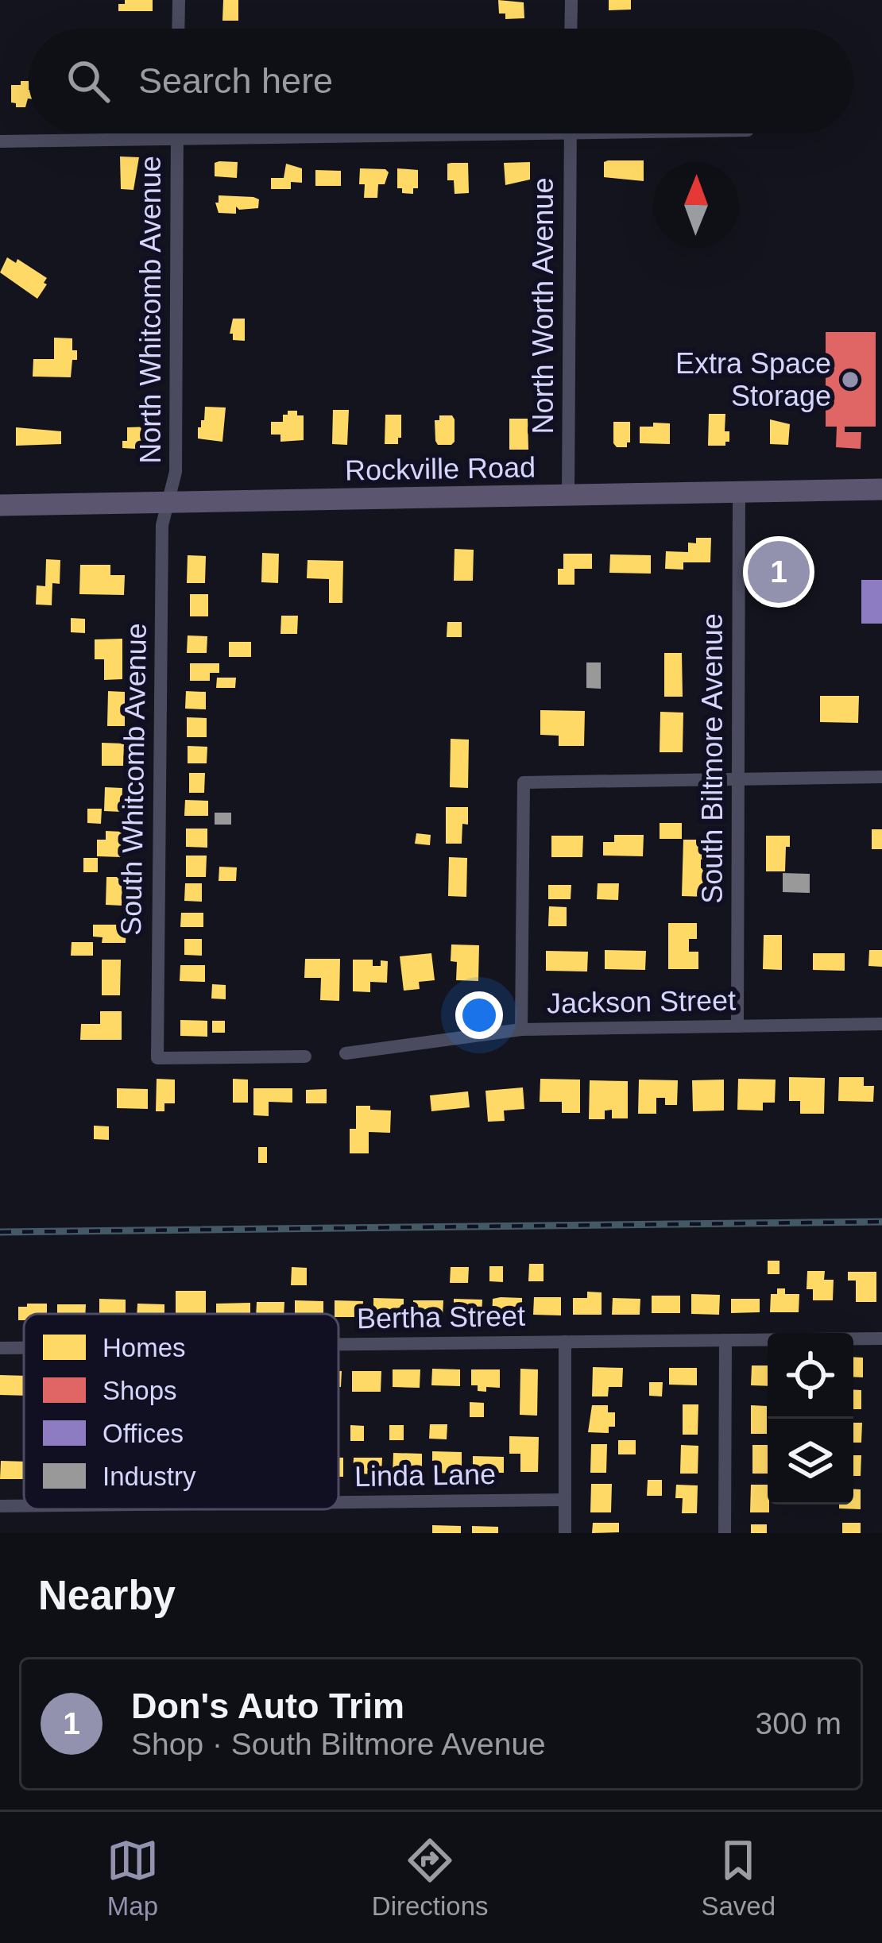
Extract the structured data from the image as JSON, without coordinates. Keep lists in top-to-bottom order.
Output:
{
  "streets": {
    "main road": ["Rockville Road"],
    "street": [
      "North Worth Avenue",
      "North Whitcomb Avenue",
      "South Biltmore Avenue",
      "South Whitcomb Avenue",
      "Jackson Street",
      "Bertha Street",
      "Linda Lane"
    ]
  },
  "crossings": [
    ["North Worth Avenue", "Rockville Road"],
    ["North Whitcomb Avenue", "Rockville Road"],
    ["North Whitcomb Avenue", "South Whitcomb Avenue"],
    ["Rockville Road", "South Biltmore Avenue"],
    ["Rockville Road", "South Whitcomb Avenue"],
    ["South Biltmore Avenue", "Jackson Street"]
  ],
  "places": ["Extra Space Storage"],
  "legend": [
    "Homes",
    "Shops",
    "Offices",
    "Industry"
  ],
  "north": "top",
  "page": {
    "search": "Search here",
    "pins": "1",
    "heading": "Nearby",
    "list": [
      {
        "mark": "1",
        "name": "Don's Auto Trim",
        "note": "Shop · South Biltmore Avenue",
        "value": "300 m"
      }
    ],
    "nav": ["Map", "Directions", "Saved"]
  }
}
